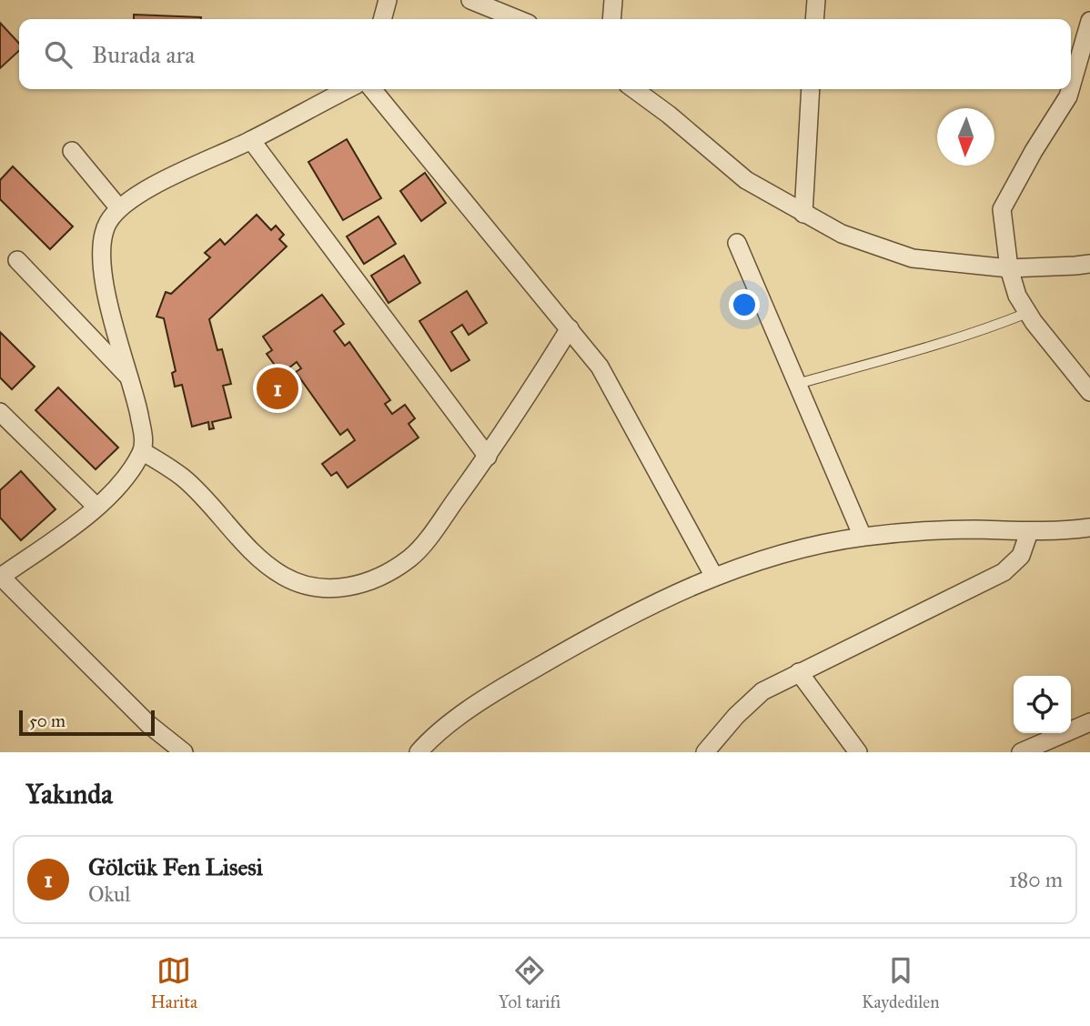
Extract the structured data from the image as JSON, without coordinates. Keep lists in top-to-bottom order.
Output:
{
  "scale_bar": "50 m",
  "north": "bottom",
  "page": {
    "search": "Burada ara",
    "pins": "1",
    "scale": "50 m",
    "heading": "Yakında",
    "list": [
      {
        "mark": "1",
        "name": "Gölcük Fen Lisesi",
        "note": "Okul",
        "value": "180 m"
      }
    ],
    "nav": ["Harita", "Yol tarifi", "Kaydedilen"]
  }
}
